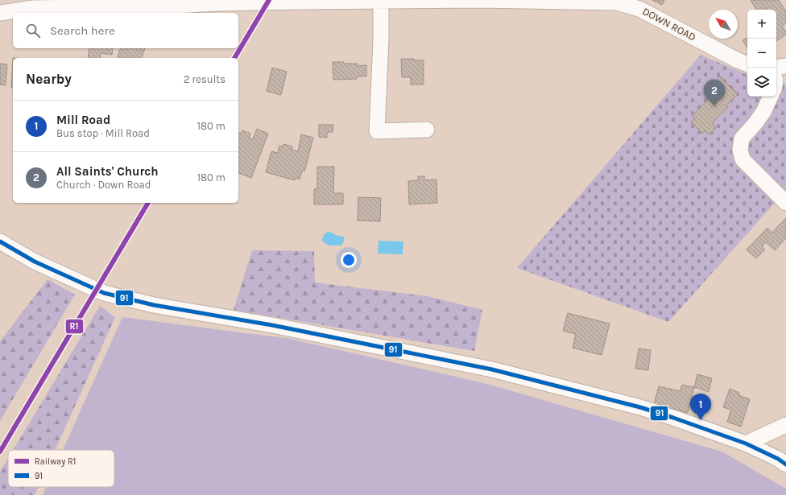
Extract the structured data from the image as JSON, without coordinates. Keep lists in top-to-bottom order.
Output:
{
  "streets": {
    "street": ["DOWN ROAD"]
  },
  "lines": ["rail line R1", "transit line 91"],
  "legend": ["Railway R1", "91"],
  "north": "top left",
  "page": {
    "map_buttons": ["+", "−"],
    "search": "Search here",
    "heading": ["Nearby", "2 results"],
    "pins": ["2", "1"],
    "list": [
      {
        "mark": "1",
        "name": "Mill Road",
        "note": "Bus stop · Mill Road",
        "value": "180 m"
      },
      {
        "mark": "2",
        "name": "All Saints' Church",
        "note": "Church · Down Road",
        "value": "180 m"
      }
    ]
  }
}
